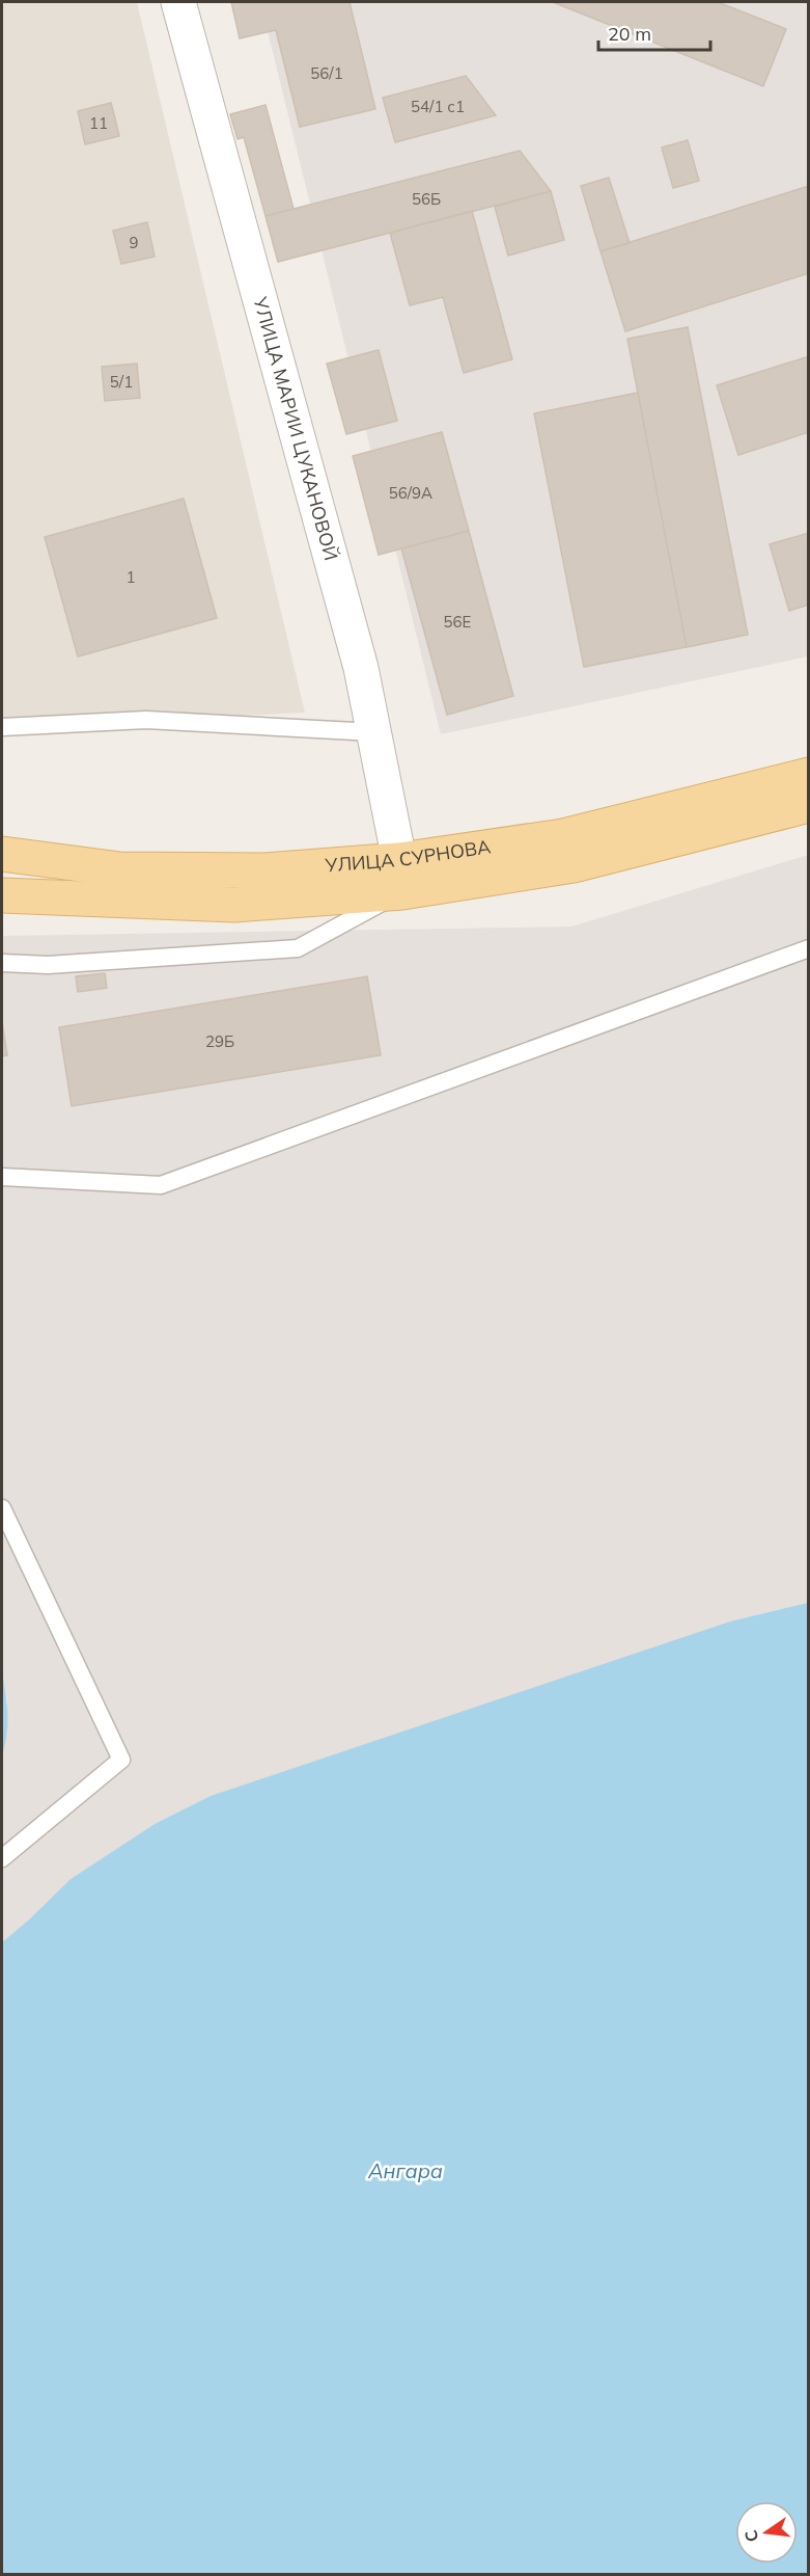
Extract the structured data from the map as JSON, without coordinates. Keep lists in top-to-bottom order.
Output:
{
  "streets": {
    "main road": ["УЛИЦА СУРНОВА"],
    "street": ["УЛИЦА МАРИИ ЦУКАНОВОЙ"]
  },
  "crossings": [
    ["УЛИЦА МАРИИ ЦУКАНОВОЙ", "УЛИЦА СУРНОВА"]
  ],
  "water": ["Ангара"],
  "house_numbers": [
    "56/1",
    "54/1 с1",
    "11",
    "56Б",
    "9",
    "5/1",
    "56/9А",
    "1",
    "56Е",
    "29Б"
  ],
  "scale_bar": "20 m",
  "north": "left"
}
